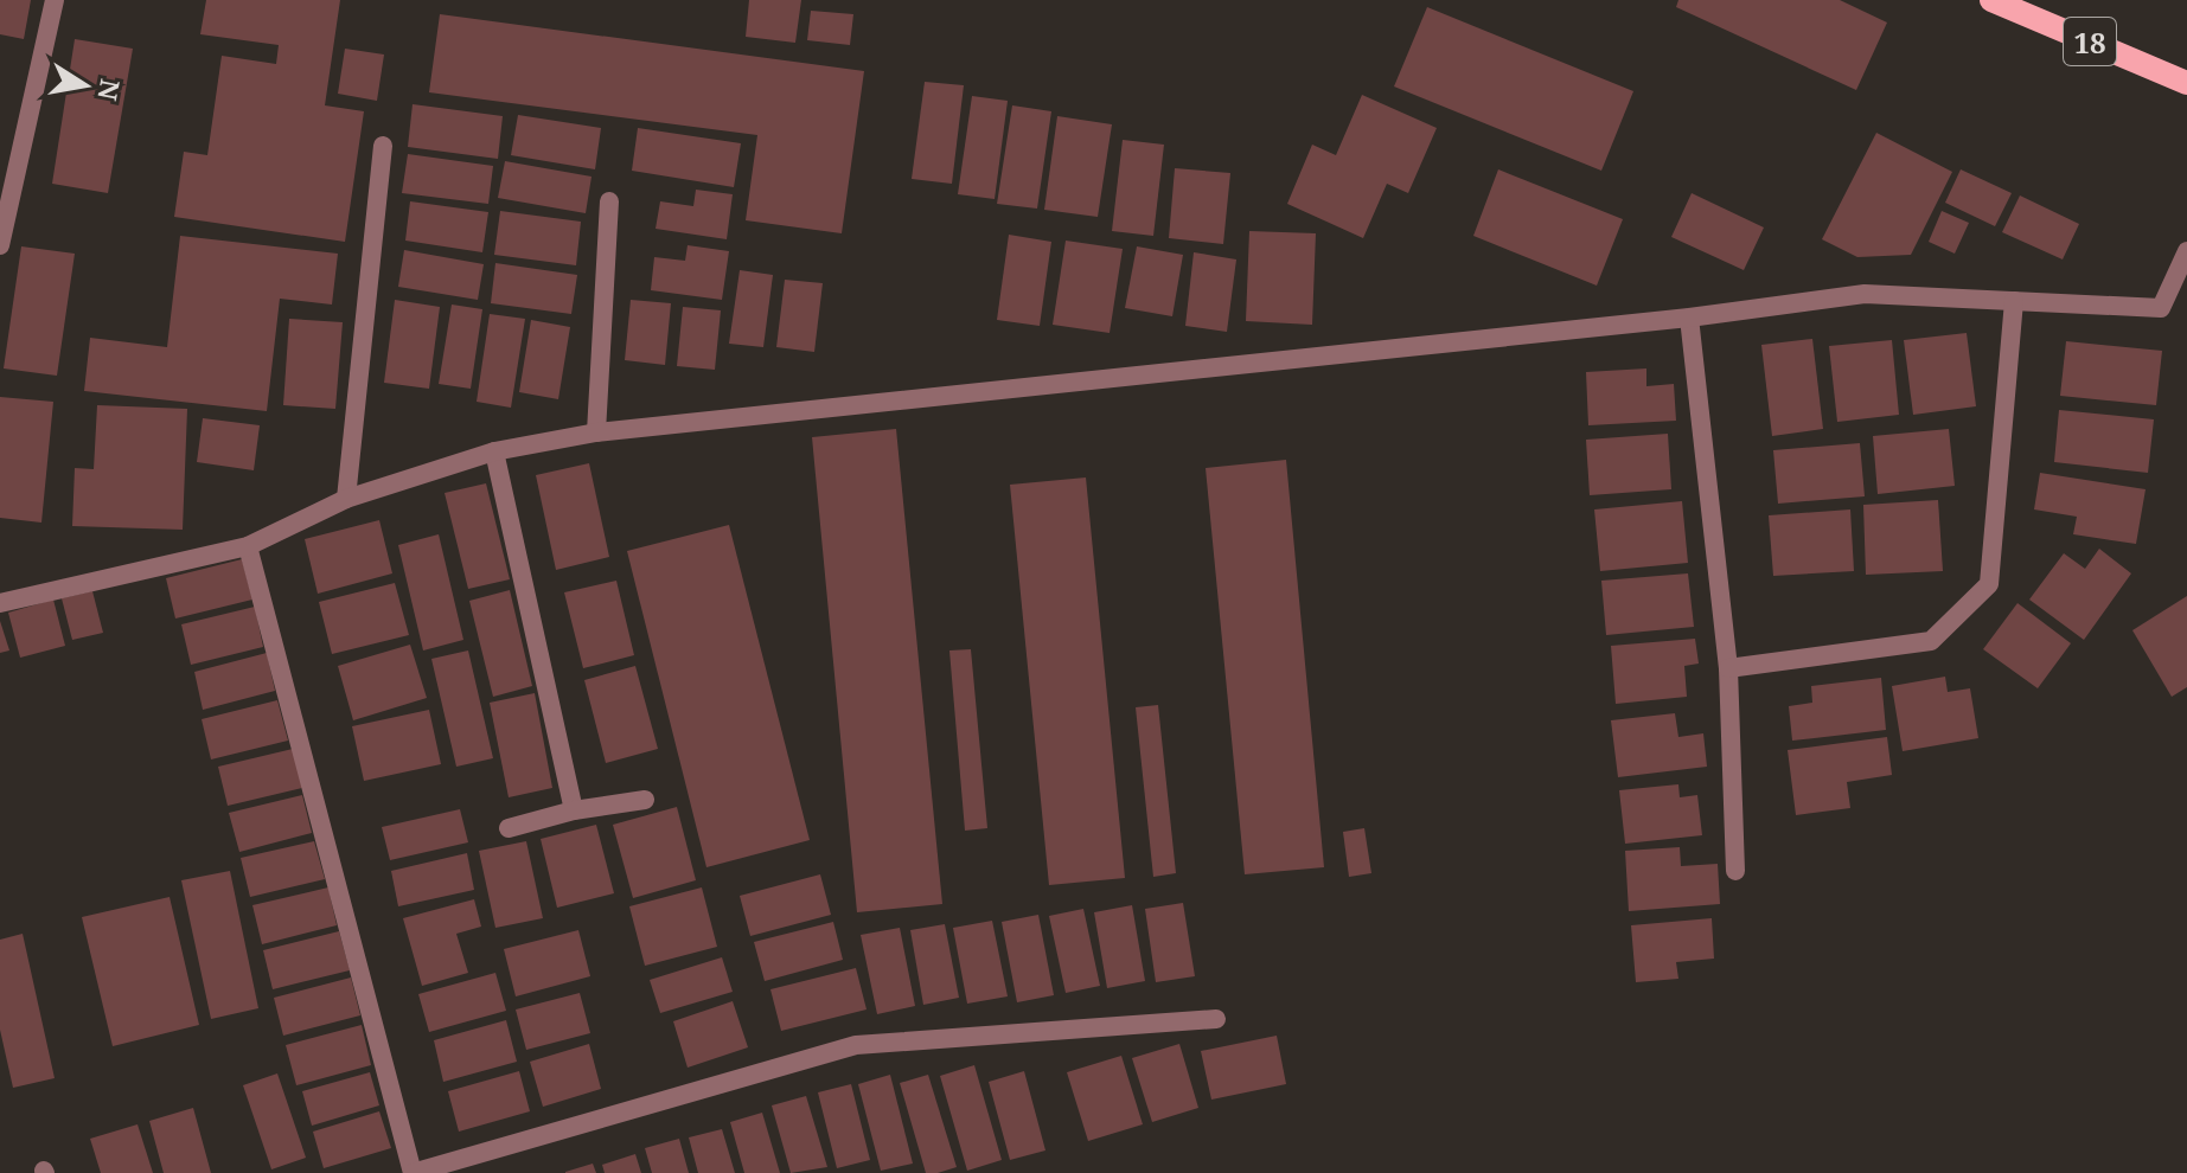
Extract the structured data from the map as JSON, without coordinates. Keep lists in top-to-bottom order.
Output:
{
  "streets": {
    "main road": ["18"]
  },
  "north": "right"
}
